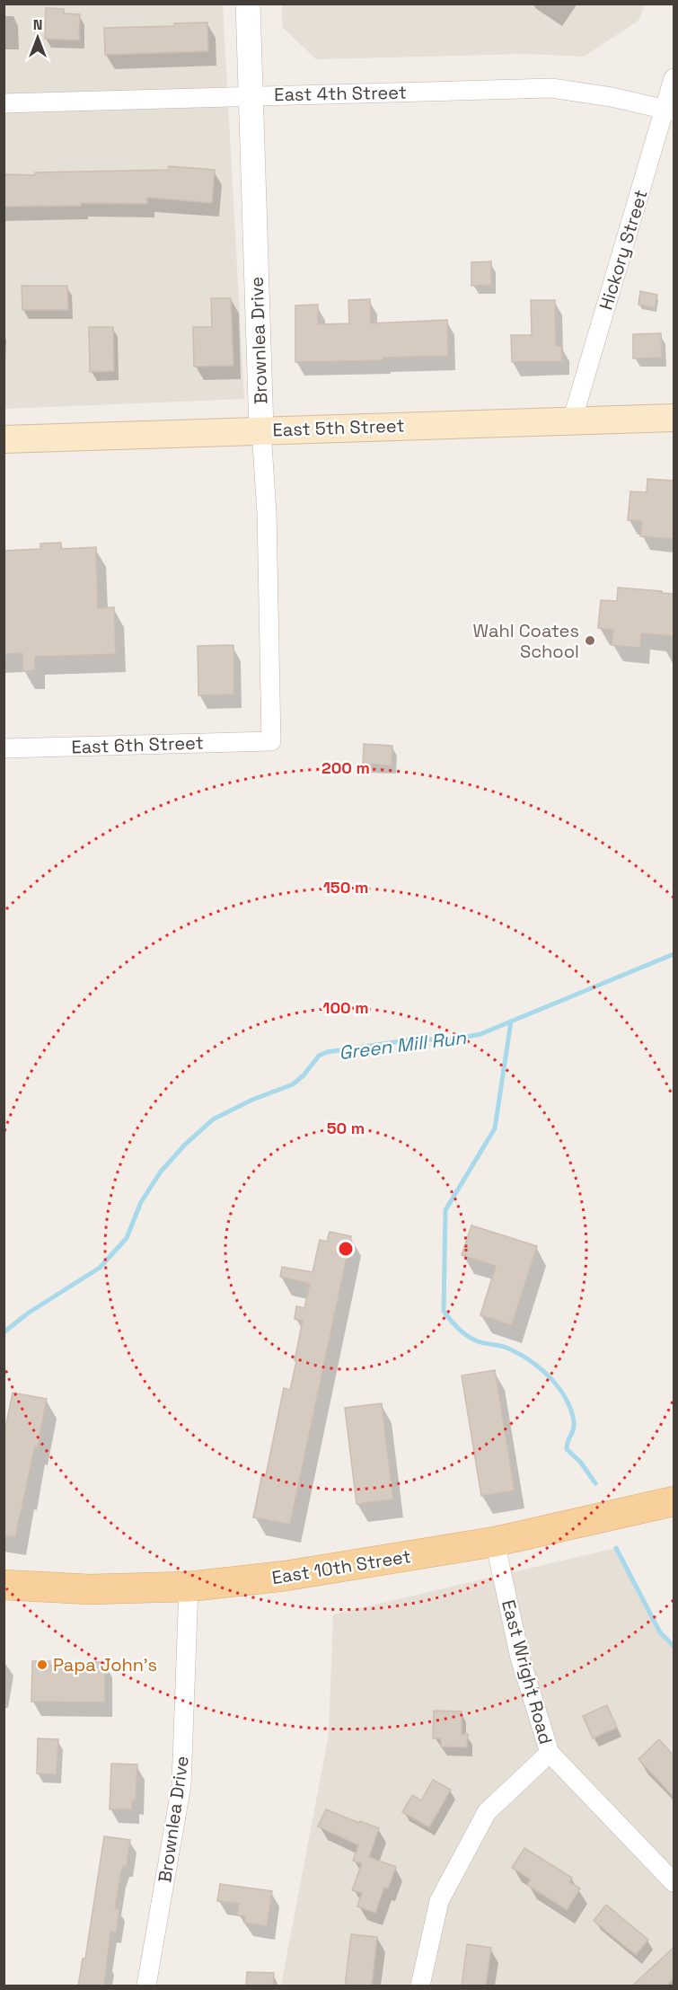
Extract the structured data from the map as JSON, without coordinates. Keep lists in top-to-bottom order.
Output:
{
  "streets": {
    "main road": ["East 5th Street", "East 10th Street"],
    "street": [
      "East 4th Street",
      "Hickory Street",
      "Brownlea Drive",
      "East 6th Street",
      "East Wright Road"
    ]
  },
  "crossings": [
    ["East 4th Street", "Hickory Street"],
    ["East 4th Street", "Brownlea Drive"],
    ["Hickory Street", "East 5th Street"],
    ["Brownlea Drive", "East 5th Street"],
    ["Brownlea Drive", "East 6th Street"],
    ["Brownlea Drive", "East 10th Street"],
    ["East 10th Street", "East Wright Road"]
  ],
  "water": ["Green Mill Run"],
  "places": ["Wahl Coates School", "Papa John's"],
  "north": "top",
  "rings": [
    "200 m",
    "150 m",
    "100 m",
    "50 m"
  ]
}
